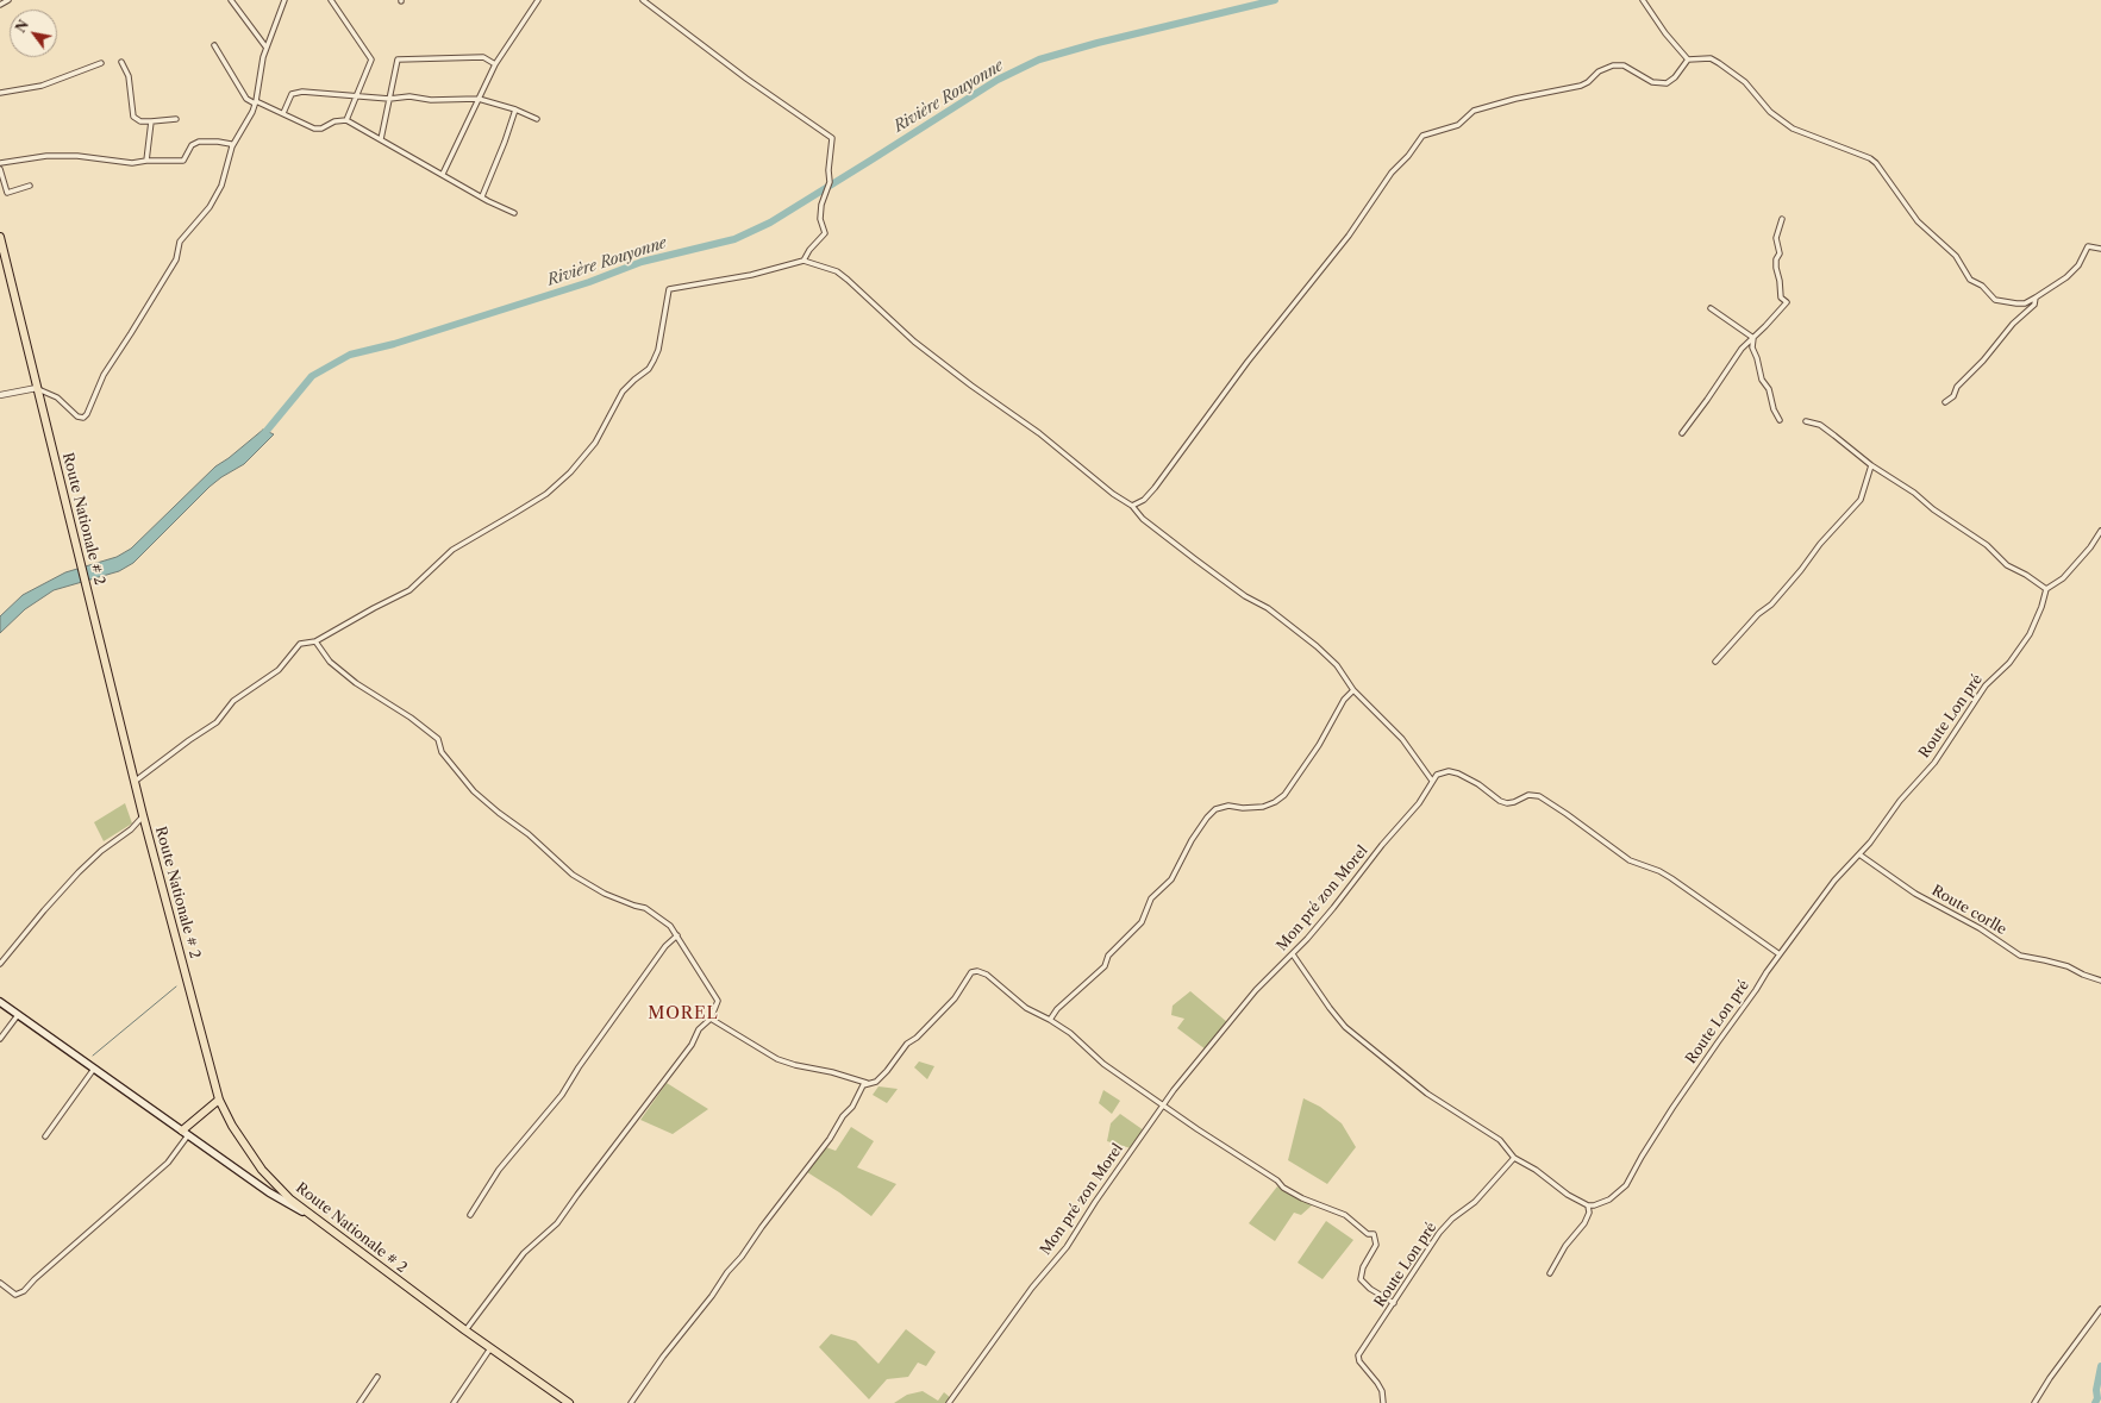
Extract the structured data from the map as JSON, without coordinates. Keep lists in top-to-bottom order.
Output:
{
  "streets": {
    "main road": ["Route Nationale # 2"],
    "street": ["Route Lon pré", "Mon pré zon Morel", "Route corlle"]
  },
  "crossings": [
    ["Route Lon pré", "Route corlle"]
  ],
  "districts": ["MOREL"],
  "water": ["Rivière Rouyonne"],
  "north": "top left"
}
